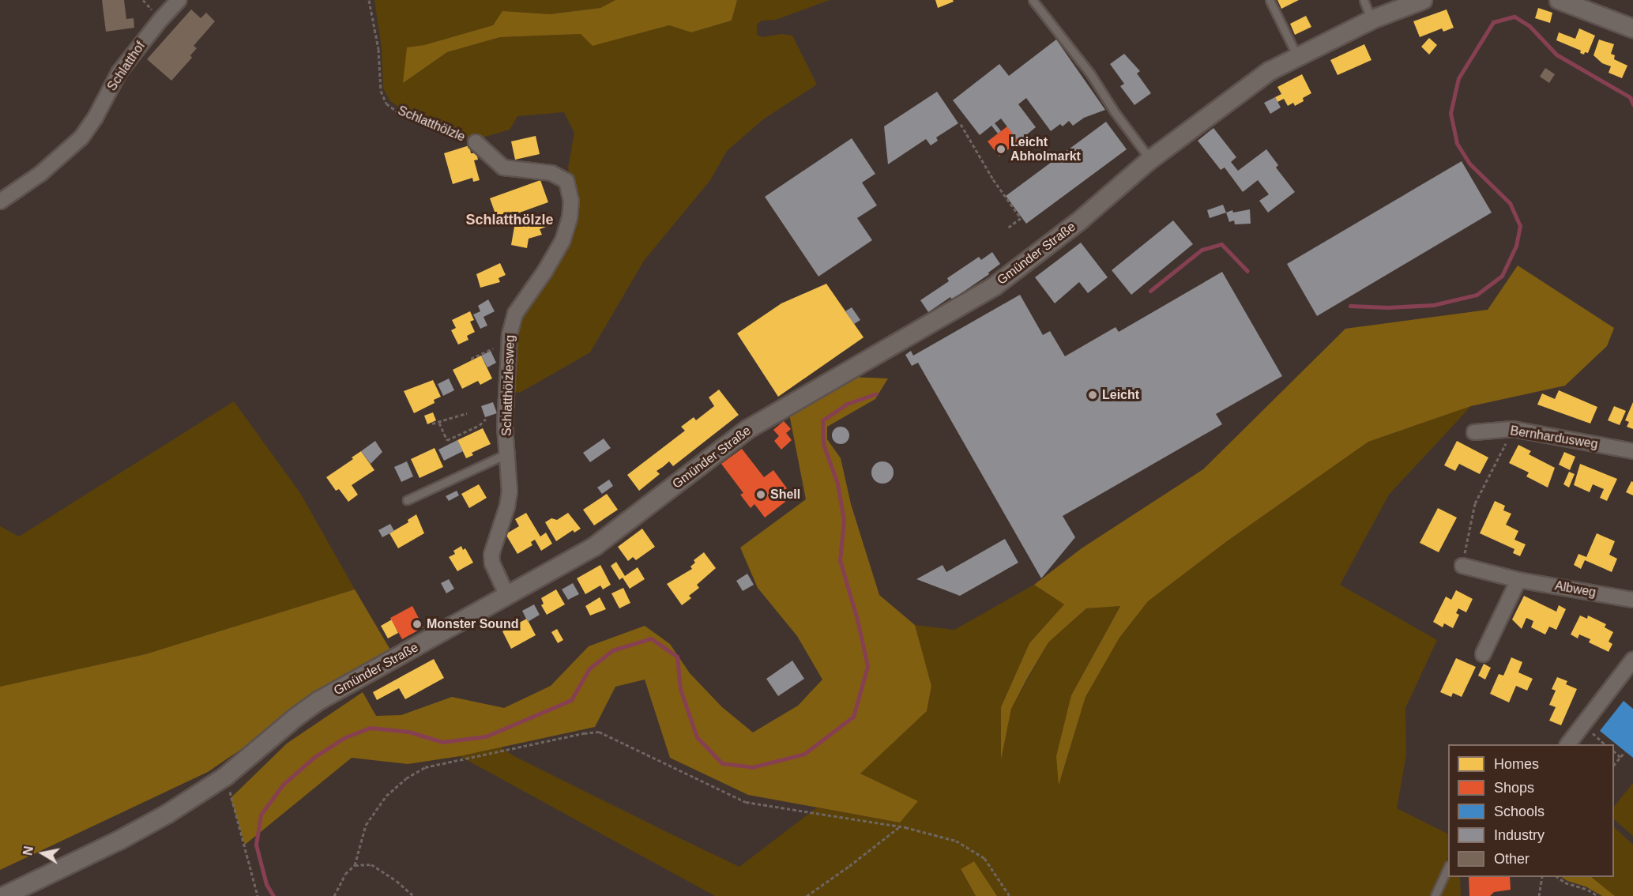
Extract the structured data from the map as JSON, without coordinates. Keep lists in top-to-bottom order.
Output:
{
  "streets": {
    "street": [
      "Schlatthof",
      "Schlatthölzle",
      "Gmünder Straße",
      "Schlatthölzlesweg",
      "Bernhardusweg",
      "Albweg"
    ]
  },
  "crossings": [
    ["Schlatthölzle", "Schlatthölzlesweg"],
    ["Gmünder Straße", "Schlatthölzlesweg"]
  ],
  "districts": ["Schlatthölzle"],
  "places": [
    "Leicht Abholmarkt",
    "Leicht",
    "Shell",
    "Monster Sound"
  ],
  "legend": [
    "Homes",
    "Shops",
    "Schools",
    "Industry",
    "Other"
  ],
  "north": "left"
}
